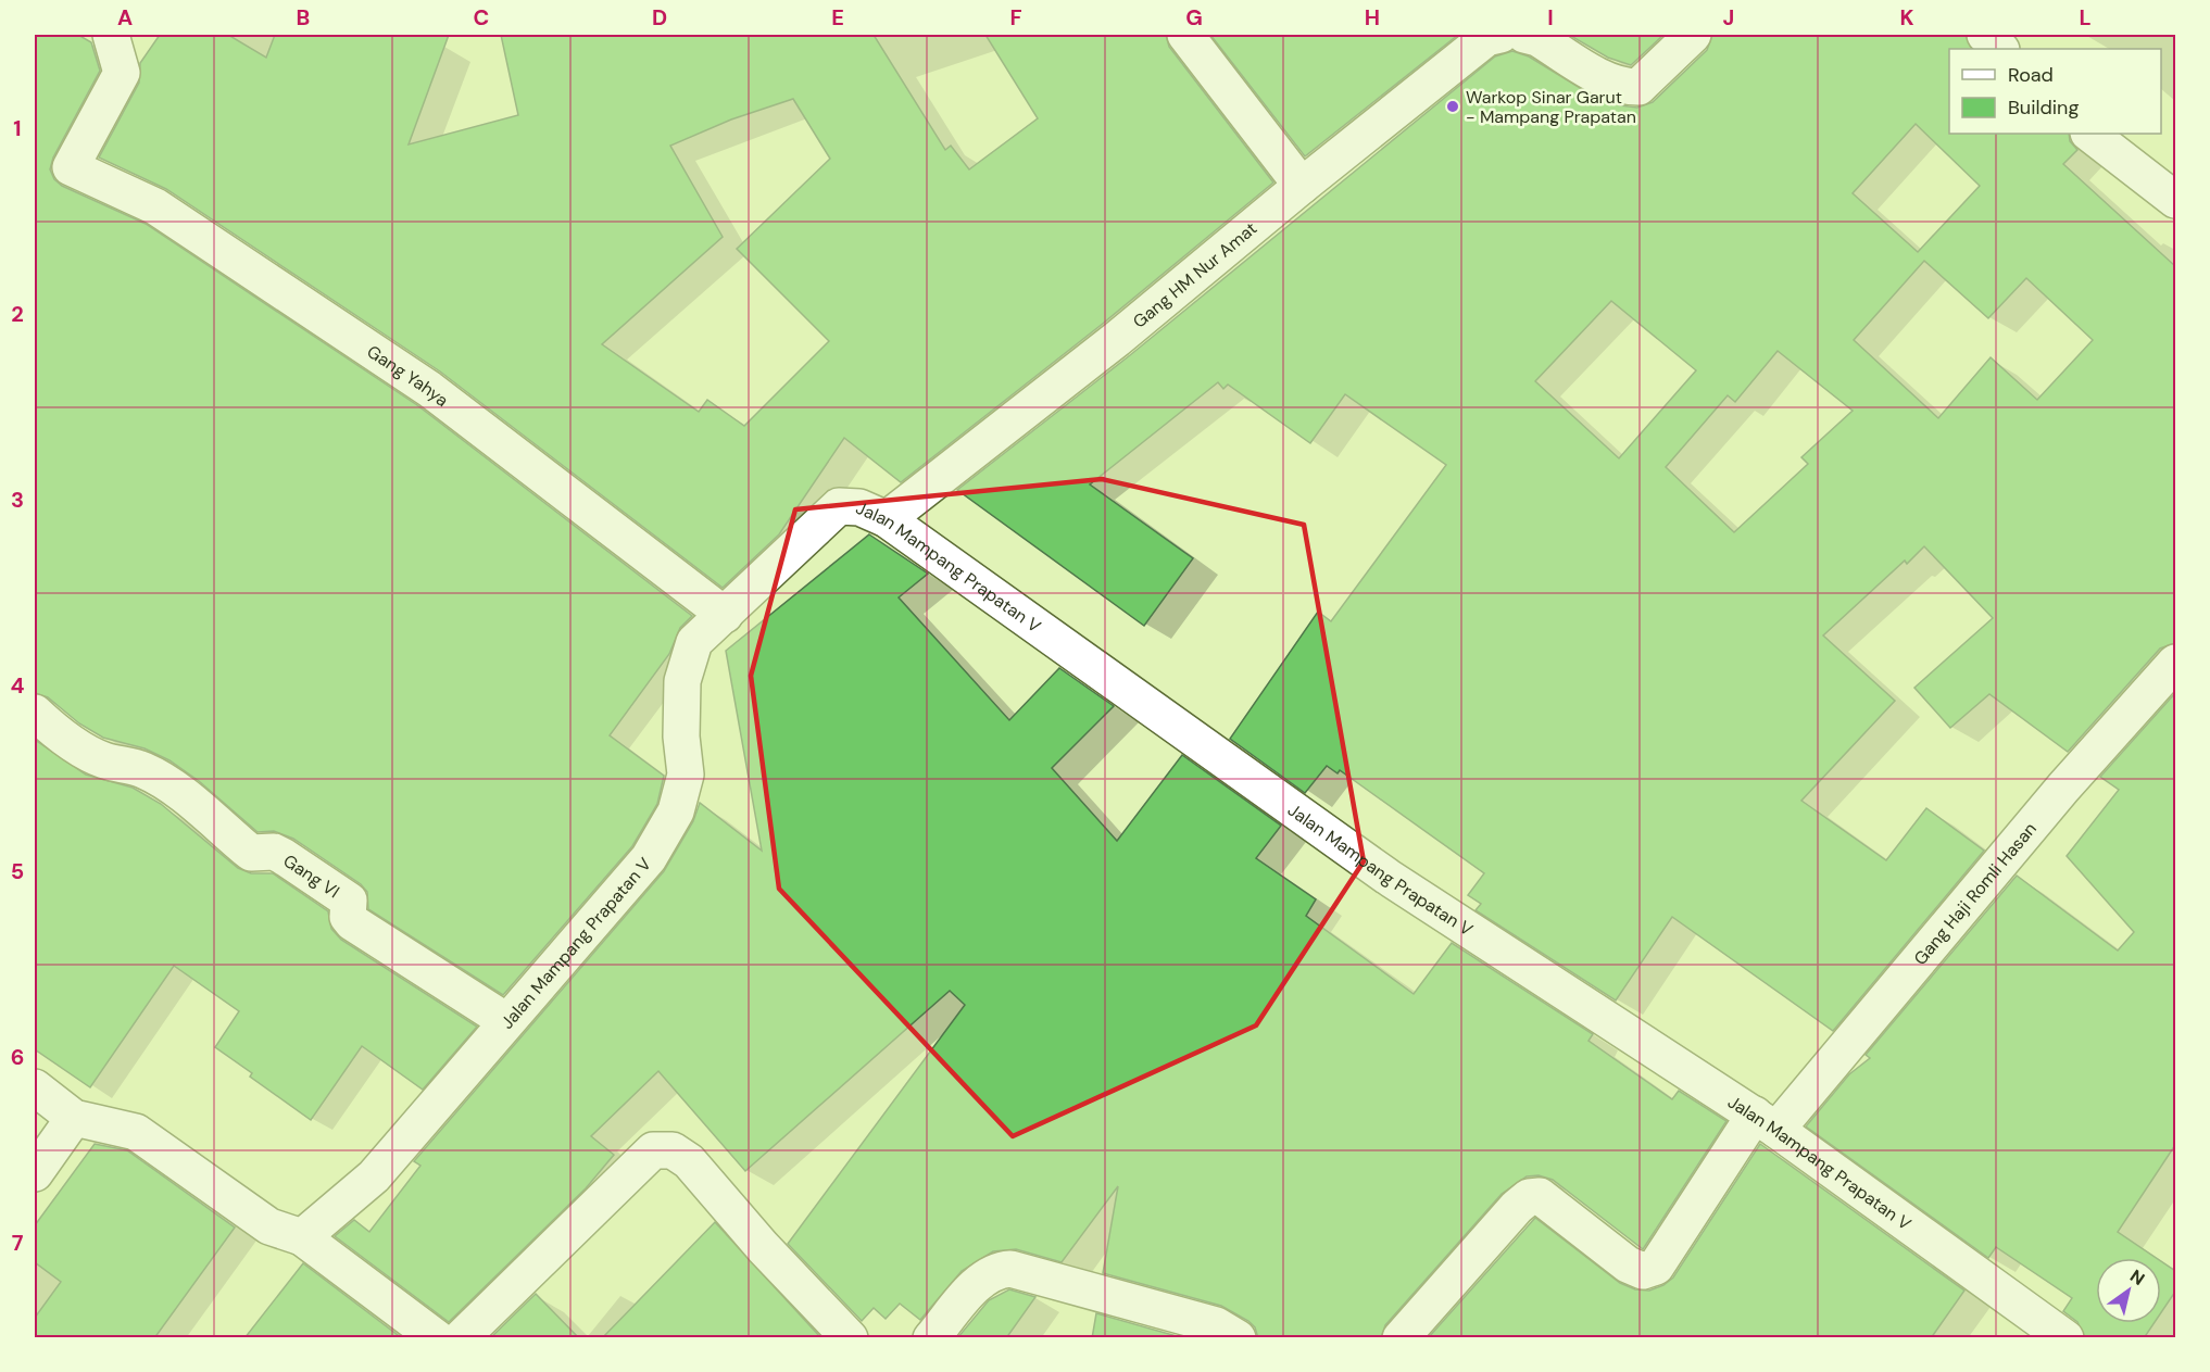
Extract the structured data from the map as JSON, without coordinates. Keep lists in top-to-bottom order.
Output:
{
  "streets": {
    "street": [
      "Gang HM Nur Amat",
      "Gang Yahya",
      "Jalan Mampang Prapatan V",
      "Gang VI",
      "Gang Haji Romli Hasan"
    ]
  },
  "crossings": [
    ["Gang HM Nur Amat", "Jalan Mampang Prapatan V"],
    ["Gang Yahya", "Jalan Mampang Prapatan V"],
    ["Jalan Mampang Prapatan V", "Gang VI"],
    ["Jalan Mampang Prapatan V", "Gang Haji Romli Hasan"]
  ],
  "places": ["Warkop Sinar Garut - Mampang Prapatan"],
  "legend": ["Road", "Building"],
  "north": "top right",
  "grid": {
    "columns": [
      "A",
      "B",
      "C",
      "D",
      "E",
      "F",
      "G",
      "H",
      "I",
      "J",
      "K",
      "L"
    ],
    "rows": [
      "1",
      "2",
      "3",
      "4",
      "5",
      "6",
      "7"
    ]
  }
}
